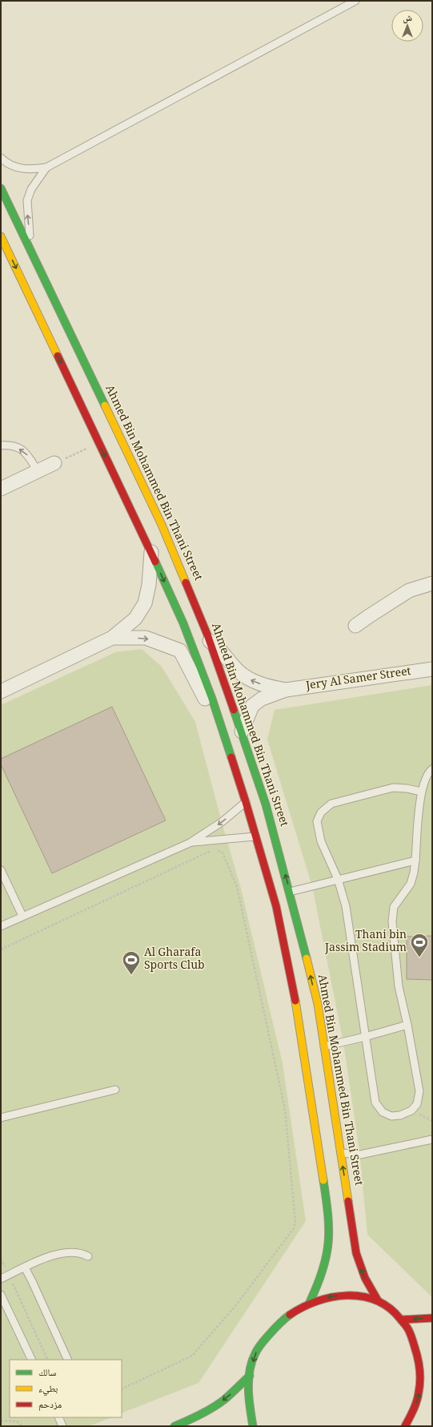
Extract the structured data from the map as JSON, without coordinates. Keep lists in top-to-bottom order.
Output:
{
  "streets": {
    "street": ["Ahmed Bin Mohammed Bin Thani Street", "Jery Al Samer Street"]
  },
  "crossings": [
    ["Ahmed Bin Mohammed Bin Thani Street", "Jery Al Samer Street"]
  ],
  "places": {
    "sports": ["Thani bin Jassim Stadium", "Al Gharafa Sports Club"]
  },
  "legend": ["سالك", "بطيء", "مزدحم"],
  "north": "top"
}
